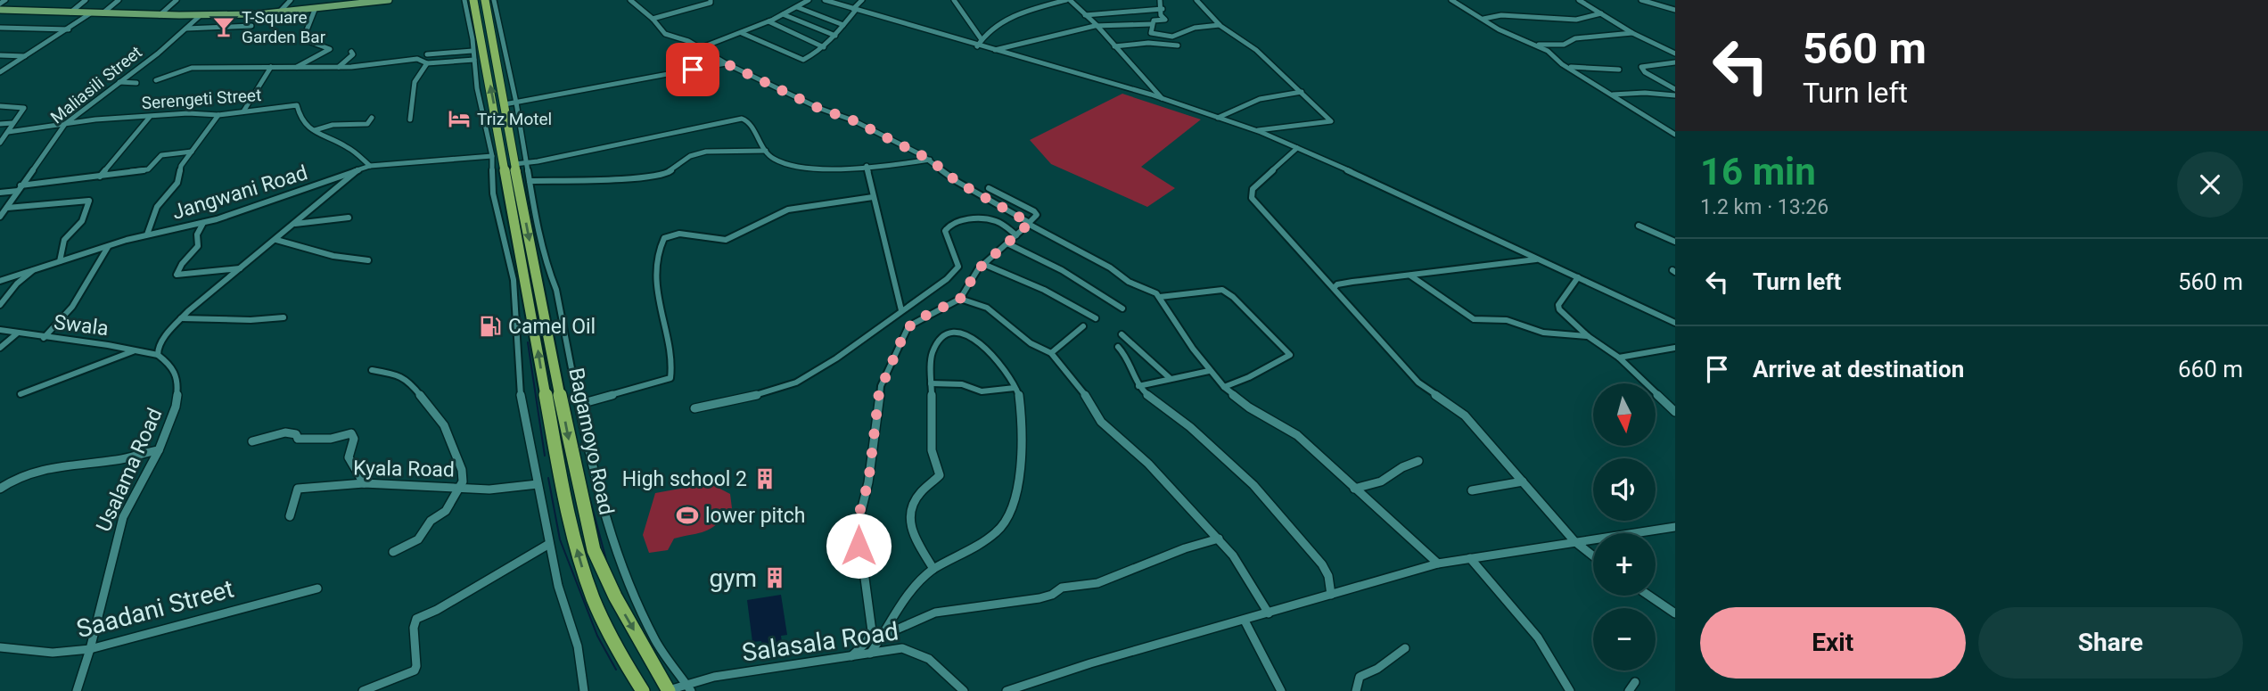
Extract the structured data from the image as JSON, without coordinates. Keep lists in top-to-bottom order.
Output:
{
  "streets": {
    "highway": ["Bagamoyo Road"],
    "street": [
      "Maliasili Street",
      "Serengeti Street",
      "Jangwani Road",
      "Swala",
      "Kyala Road",
      "Usalama Road",
      "Saadani Street",
      "Salasala Road"
    ]
  },
  "crossings": [
    ["Maliasili Street", "Serengeti Street"],
    ["Serengeti Street", "Jangwani Road"],
    ["Swala", "Usalama Road"],
    ["Bagamoyo Road", "Salasala Road"],
    ["Usalama Road", "Saadani Street"]
  ],
  "places": {
    "bar": ["T-Square Garden Bar"],
    "hotel": ["Triz Motel"],
    "fuel station": ["Camel Oil"],
    "building": ["High school 2", "gym"],
    "sports": ["lower pitch"]
  },
  "north": "bottom",
  "page": {
    "turn": ["560 m", "Turn left"],
    "heading": ["16 min", "1.2 km · 13:26"],
    "list": [
      {
        "name": "Turn left",
        "value": "560 m"
      },
      {
        "name": "Arrive at destination",
        "value": "660 m"
      }
    ],
    "map_buttons": ["+", "−"],
    "buttons": ["Exit", "Share"]
  }
}
